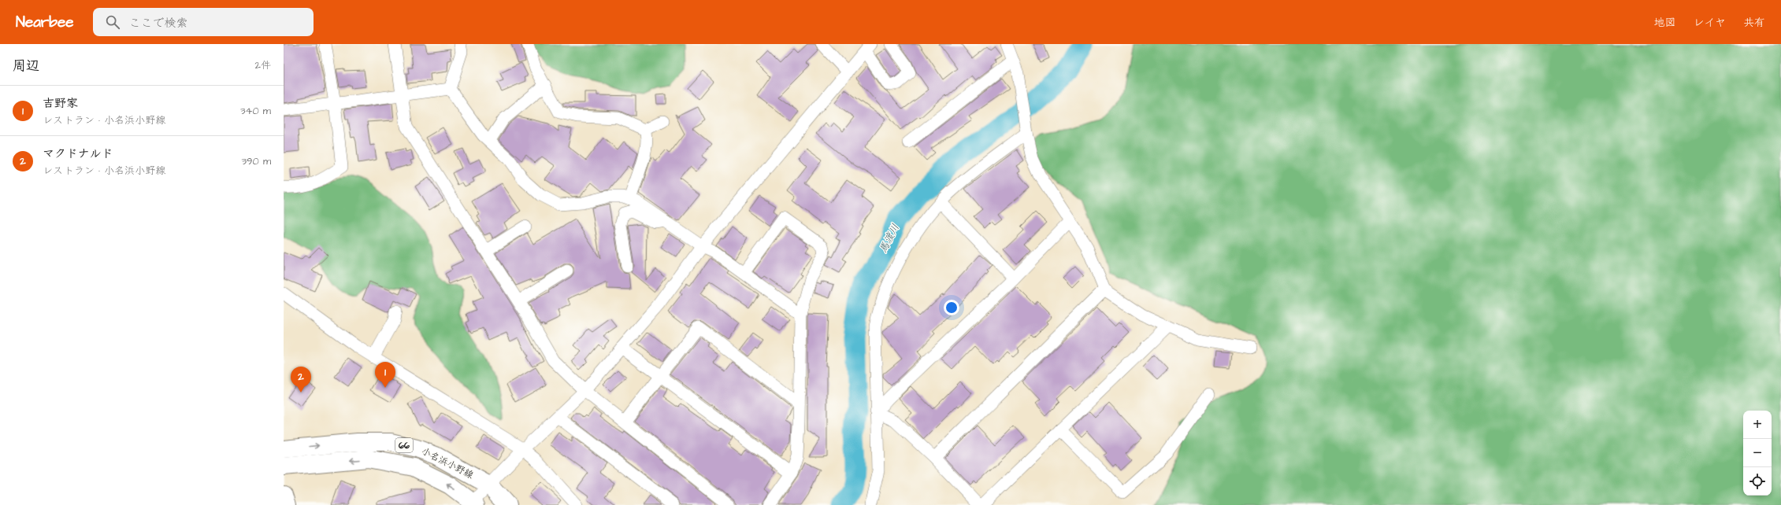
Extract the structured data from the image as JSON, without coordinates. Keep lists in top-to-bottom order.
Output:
{
  "streets": {
    "main road": ["66", "小名浜小野線"]
  },
  "water": ["馬渡川"],
  "page": {
    "header": "Nearbee",
    "search": "ここで検索",
    "nav": ["地図", "レイヤ", "共有"],
    "heading": ["周辺", "2件"],
    "list": [
      {
        "mark": "1",
        "name": "吉野家",
        "note": "レストラン · 小名浜小野線",
        "value": "340 m"
      },
      {
        "mark": "2",
        "name": "マクドナルド",
        "note": "レストラン · 小名浜小野線",
        "value": "390 m"
      }
    ],
    "pins": ["1", "2"],
    "map_buttons": ["+", "−"]
  }
}
